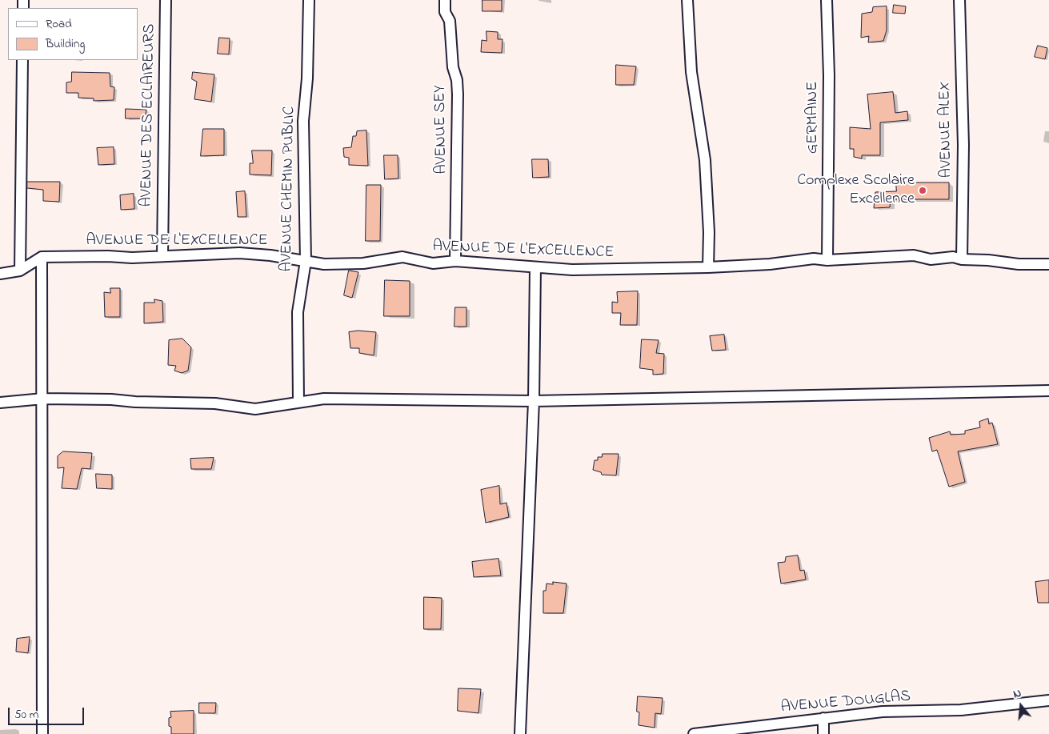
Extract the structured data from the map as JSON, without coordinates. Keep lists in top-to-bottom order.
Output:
{
  "streets": {
    "street": [
      "AVENUE DES ECLAIREURS",
      "GERMAINE",
      "AVENUE SEY",
      "AVENUE ALEX",
      "AVENUE CHEMIN PUBLIC",
      "AVENUE DE L'EXCELLENCE",
      "AVENUE DOUGLAS"
    ]
  },
  "crossings": [
    ["AVENUE DES ECLAIREURS", "AVENUE DE L'EXCELLENCE"],
    ["GERMAINE", "AVENUE DE L'EXCELLENCE"],
    ["AVENUE SEY", "AVENUE DE L'EXCELLENCE"],
    ["AVENUE ALEX", "AVENUE DE L'EXCELLENCE"],
    ["AVENUE CHEMIN PUBLIC", "AVENUE DE L'EXCELLENCE"]
  ],
  "places": ["Complexe Scolaire Excellence"],
  "legend": ["Road", "Building"],
  "scale_bar": "50 m",
  "north": "top"
}
